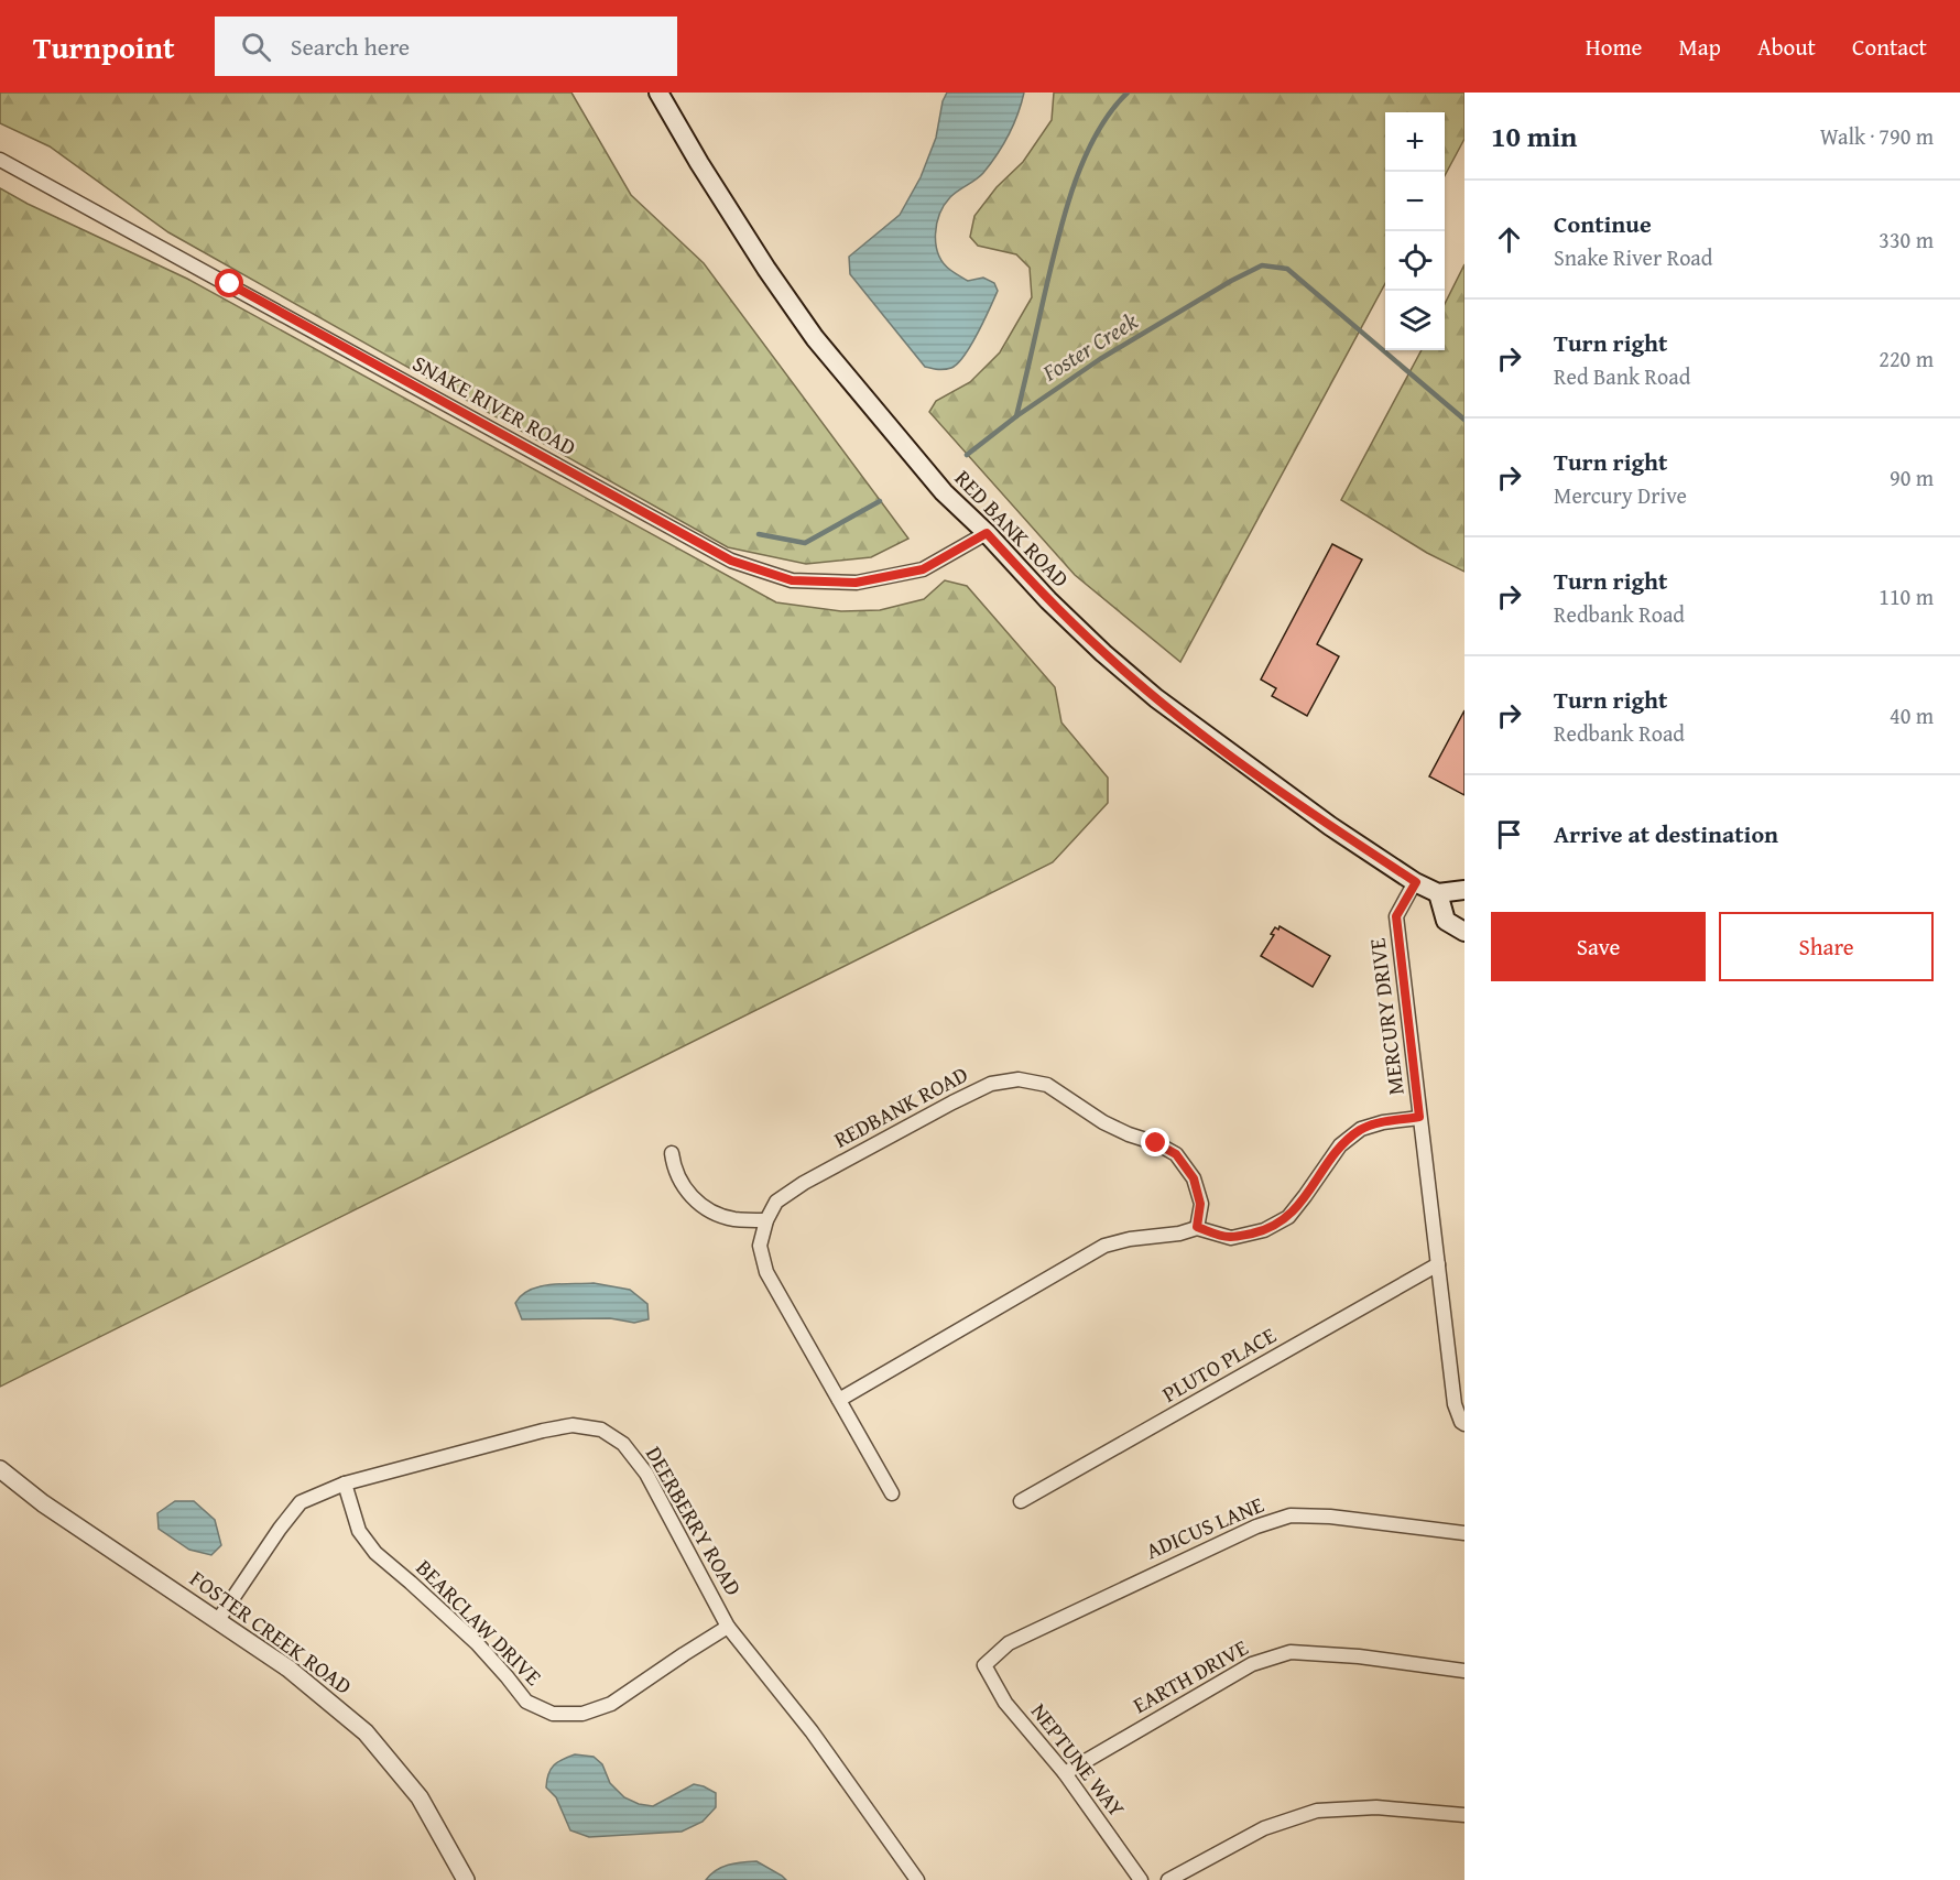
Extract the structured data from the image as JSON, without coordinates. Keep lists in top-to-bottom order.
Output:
{
  "streets": {
    "main road": ["RED BANK ROAD"],
    "street": [
      "SNAKE RIVER ROAD",
      "MERCURY DRIVE",
      "REDBANK ROAD",
      "PLUTO PLACE",
      "DEERBERRY ROAD",
      "ADICUS LANE",
      "BEARCLAW DRIVE",
      "FOSTER CREEK ROAD",
      "EARTH DRIVE",
      "NEPTUNE WAY"
    ]
  },
  "crossings": [
    ["SNAKE RIVER ROAD", "RED BANK ROAD"],
    ["RED BANK ROAD", "MERCURY DRIVE"],
    ["MERCURY DRIVE", "PLUTO PLACE"],
    ["DEERBERRY ROAD", "BEARCLAW DRIVE"],
    ["DEERBERRY ROAD", "FOSTER CREEK ROAD"],
    ["ADICUS LANE", "NEPTUNE WAY"],
    ["EARTH DRIVE", "NEPTUNE WAY"]
  ],
  "water": ["Foster Creek"],
  "page": {
    "header": "Turnpoint",
    "search": "Search here",
    "nav": [
      "Home",
      "Map",
      "About",
      "Contact"
    ],
    "heading": ["10 min", "Walk · 790 m"],
    "map_buttons": ["+", "−"],
    "list": [
      ["Continue", "Snake River Road", "330 m"],
      ["Turn right", "Red Bank Road", "220 m"],
      ["Turn right", "Mercury Drive", "90 m"],
      ["Turn right", "Redbank Road", "110 m"],
      ["Turn right", "Redbank Road", "40 m"],
      "Arrive at destination"
    ],
    "buttons": ["Save", "Share"]
  }
}
